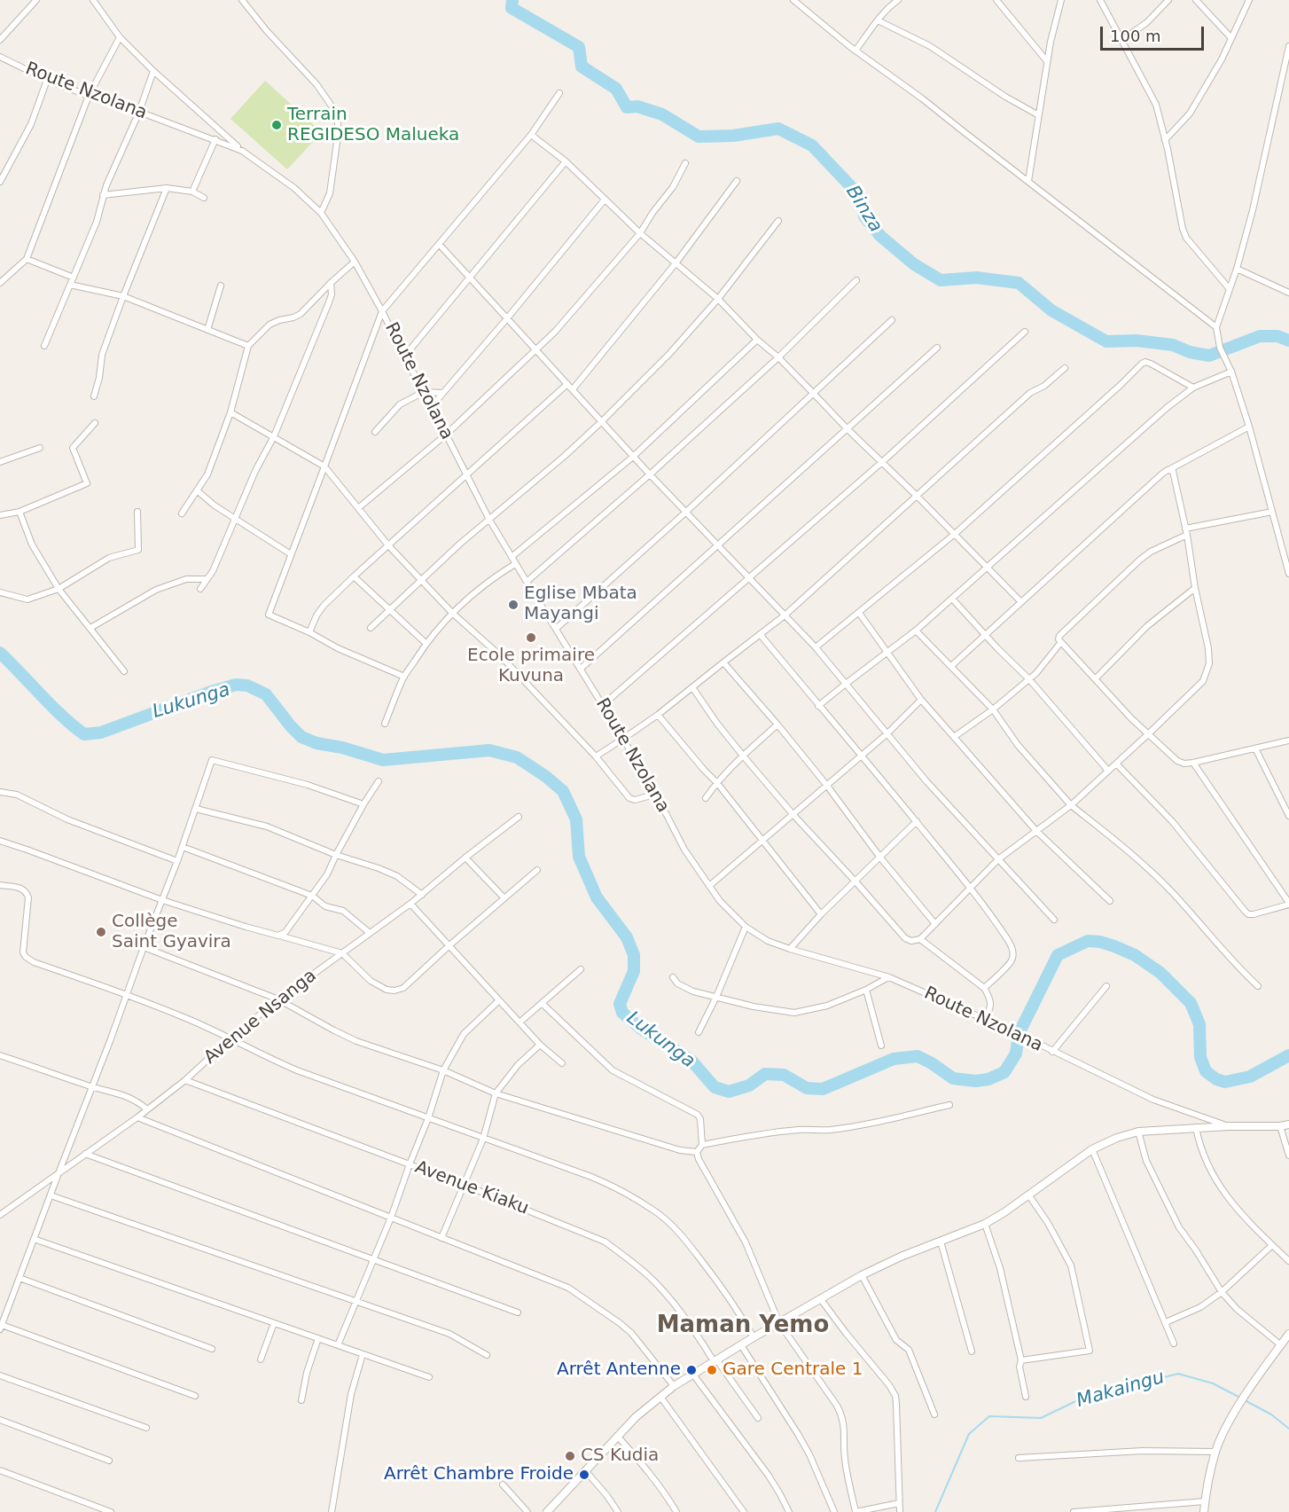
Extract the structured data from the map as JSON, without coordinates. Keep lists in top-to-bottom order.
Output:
{
  "streets": {
    "street": ["Route Nzolana", "Avenue Nsanga", "Avenue Kiaku"]
  },
  "crossings": [
    ["Avenue Nsanga", "Avenue Kiaku"]
  ],
  "districts": ["Maman Yemo"],
  "water": ["Binza", "Lukunga", "Makaingu"],
  "places": [
    "Terrain REGIDESO Malueka",
    "Eglise Mbata Mayangi",
    "Ecole primaire Kuvuna",
    "Collège Saint Gyavira",
    "Arrêt Antenne",
    "Gare Centrale 1",
    "CS Kudia",
    "Arrêt Chambre Froide"
  ],
  "scale_bar": "100 m"
}
